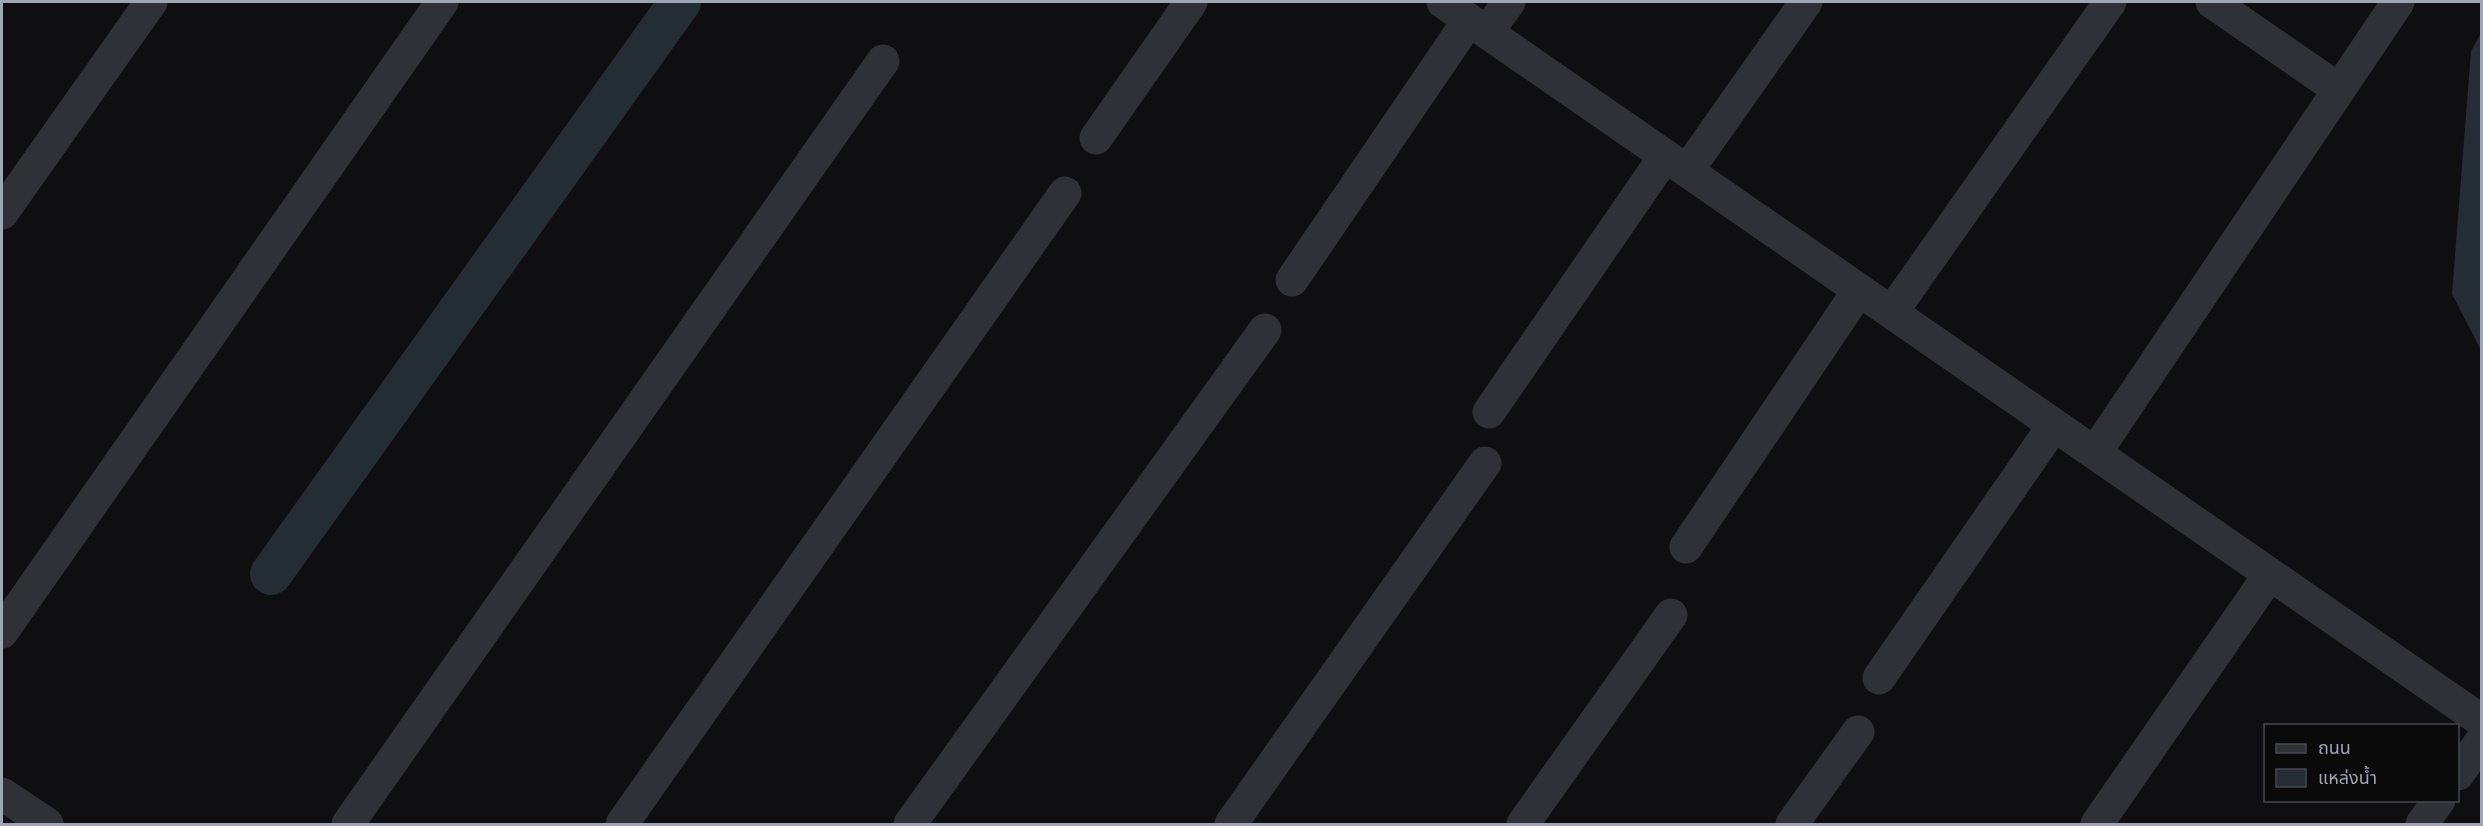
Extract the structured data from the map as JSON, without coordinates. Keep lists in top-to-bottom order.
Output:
{
  "legend": ["ถนน", "แหล่งน้ำ"]
}
